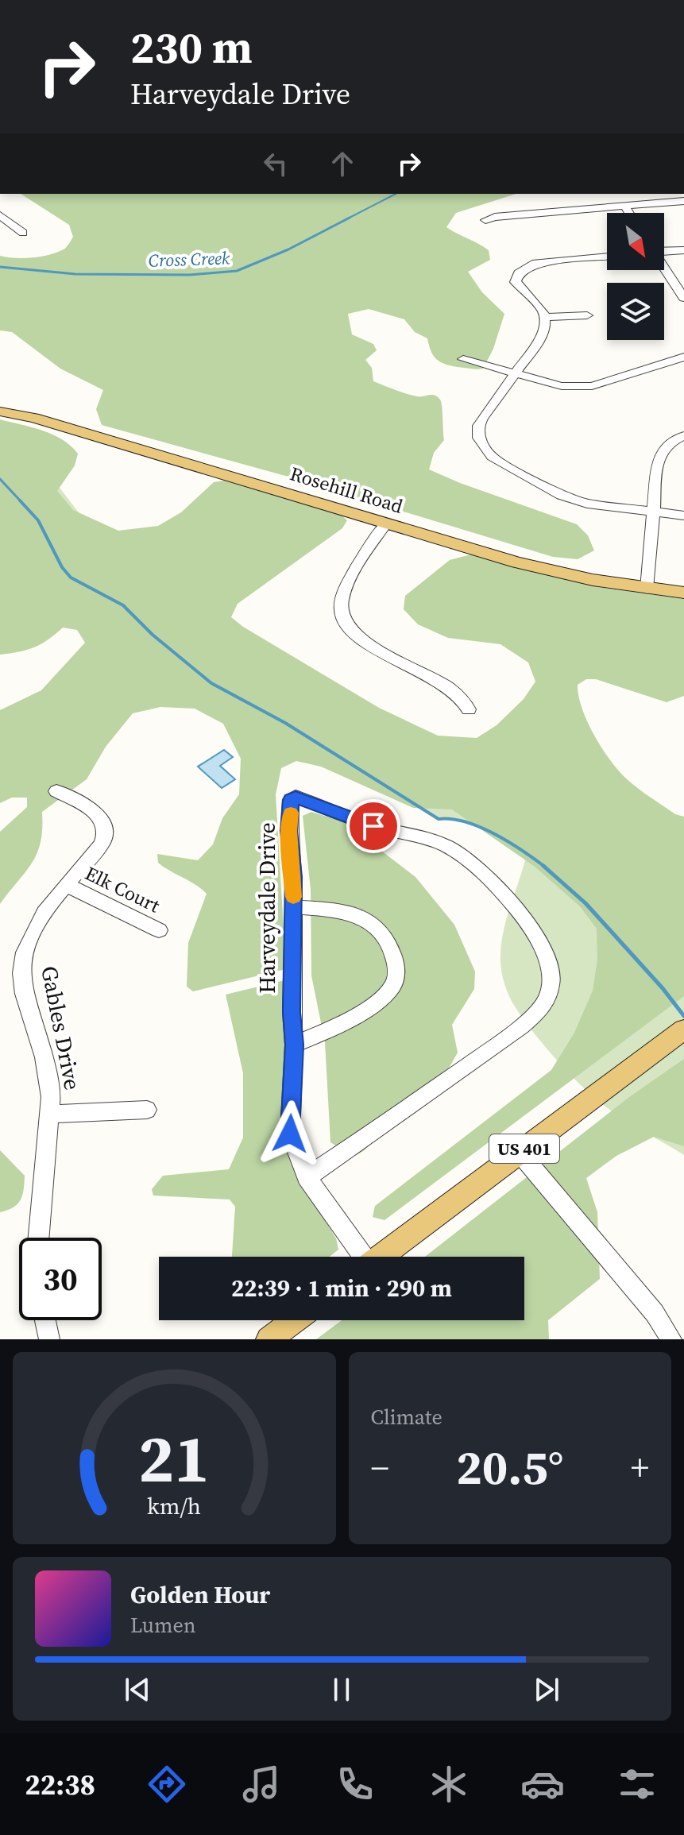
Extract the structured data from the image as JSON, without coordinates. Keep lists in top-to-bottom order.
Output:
{
  "streets": {
    "main road": ["Rosehill Road", "US 401"],
    "street": ["Elk Court", "Harveydale Drive", "Gables Drive"]
  },
  "crossings": [
    ["Elk Court", "Gables Drive"]
  ],
  "water": ["Cross Creek"],
  "north": "bottom right",
  "page": {
    "turn": ["230 m", "Harveydale Drive"],
    "limit": "30",
    "trip": "22:39 · 1 min · 290 m",
    "tile": "Climate",
    "heat": ["−", "20.5°", "+"],
    "song": ["Golden Hour", "Lumen"],
    "tabs": "22:38",
    "gauge": ["21", "km/h"]
  }
}
